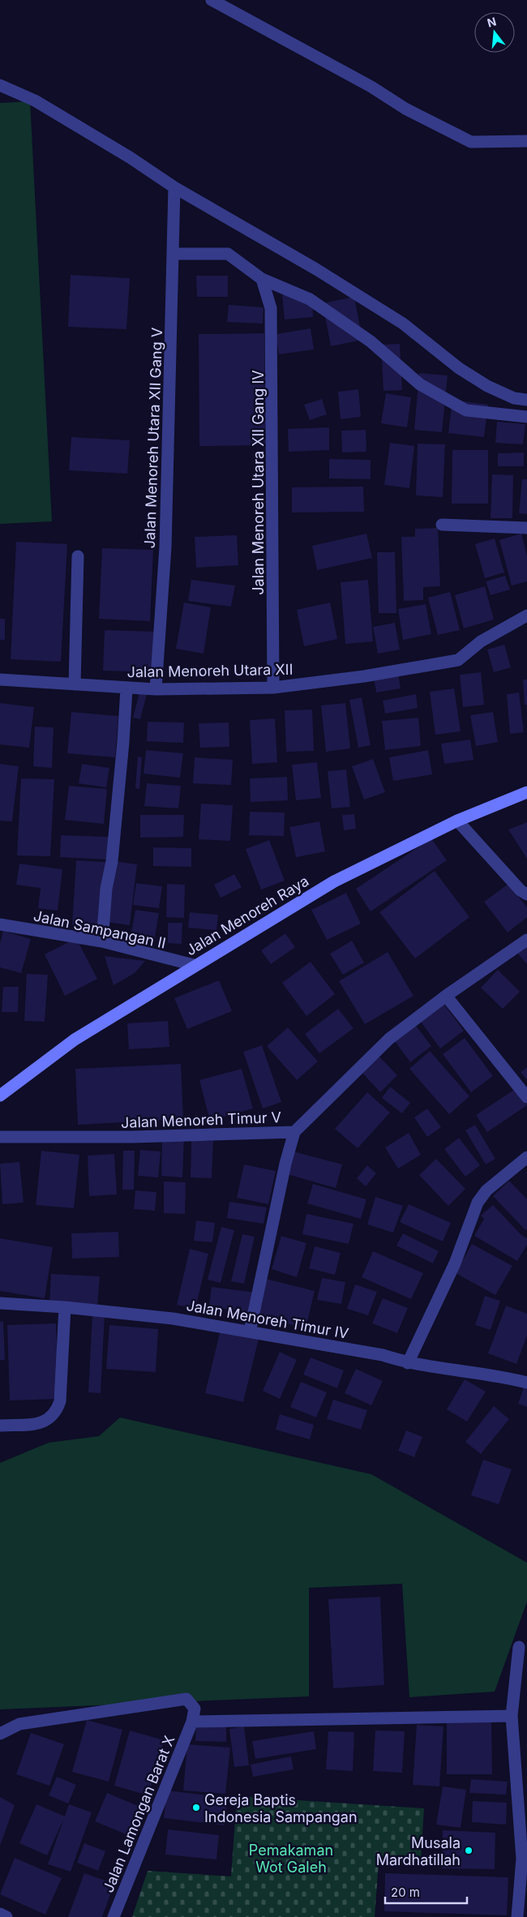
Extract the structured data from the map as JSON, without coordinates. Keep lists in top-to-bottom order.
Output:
{
  "streets": {
    "main road": ["Jalan Menoreh Raya"],
    "street": [
      "Jalan Menoreh Utara XII Gang V",
      "Jalan Menoreh Utara XII Gang IV",
      "Jalan Menoreh Utara XII",
      "Jalan Sampangan II",
      "Jalan Menoreh Timur V",
      "Jalan Menoreh Timur IV",
      "Jalan Lamongan Barat X"
    ]
  },
  "crossings": [
    ["Jalan Menoreh Utara XII Gang V", "Jalan Menoreh Utara XII"],
    ["Jalan Menoreh Utara XII Gang IV", "Jalan Menoreh Utara XII"],
    ["Jalan Menoreh Raya", "Jalan Sampangan II"]
  ],
  "parks": ["Pemakaman Wot Galeh"],
  "places": ["Gereja Baptis Indonesia Sampangan", "Musala Mardhatillah"],
  "scale_bar": "20 m",
  "north": "top"
}
